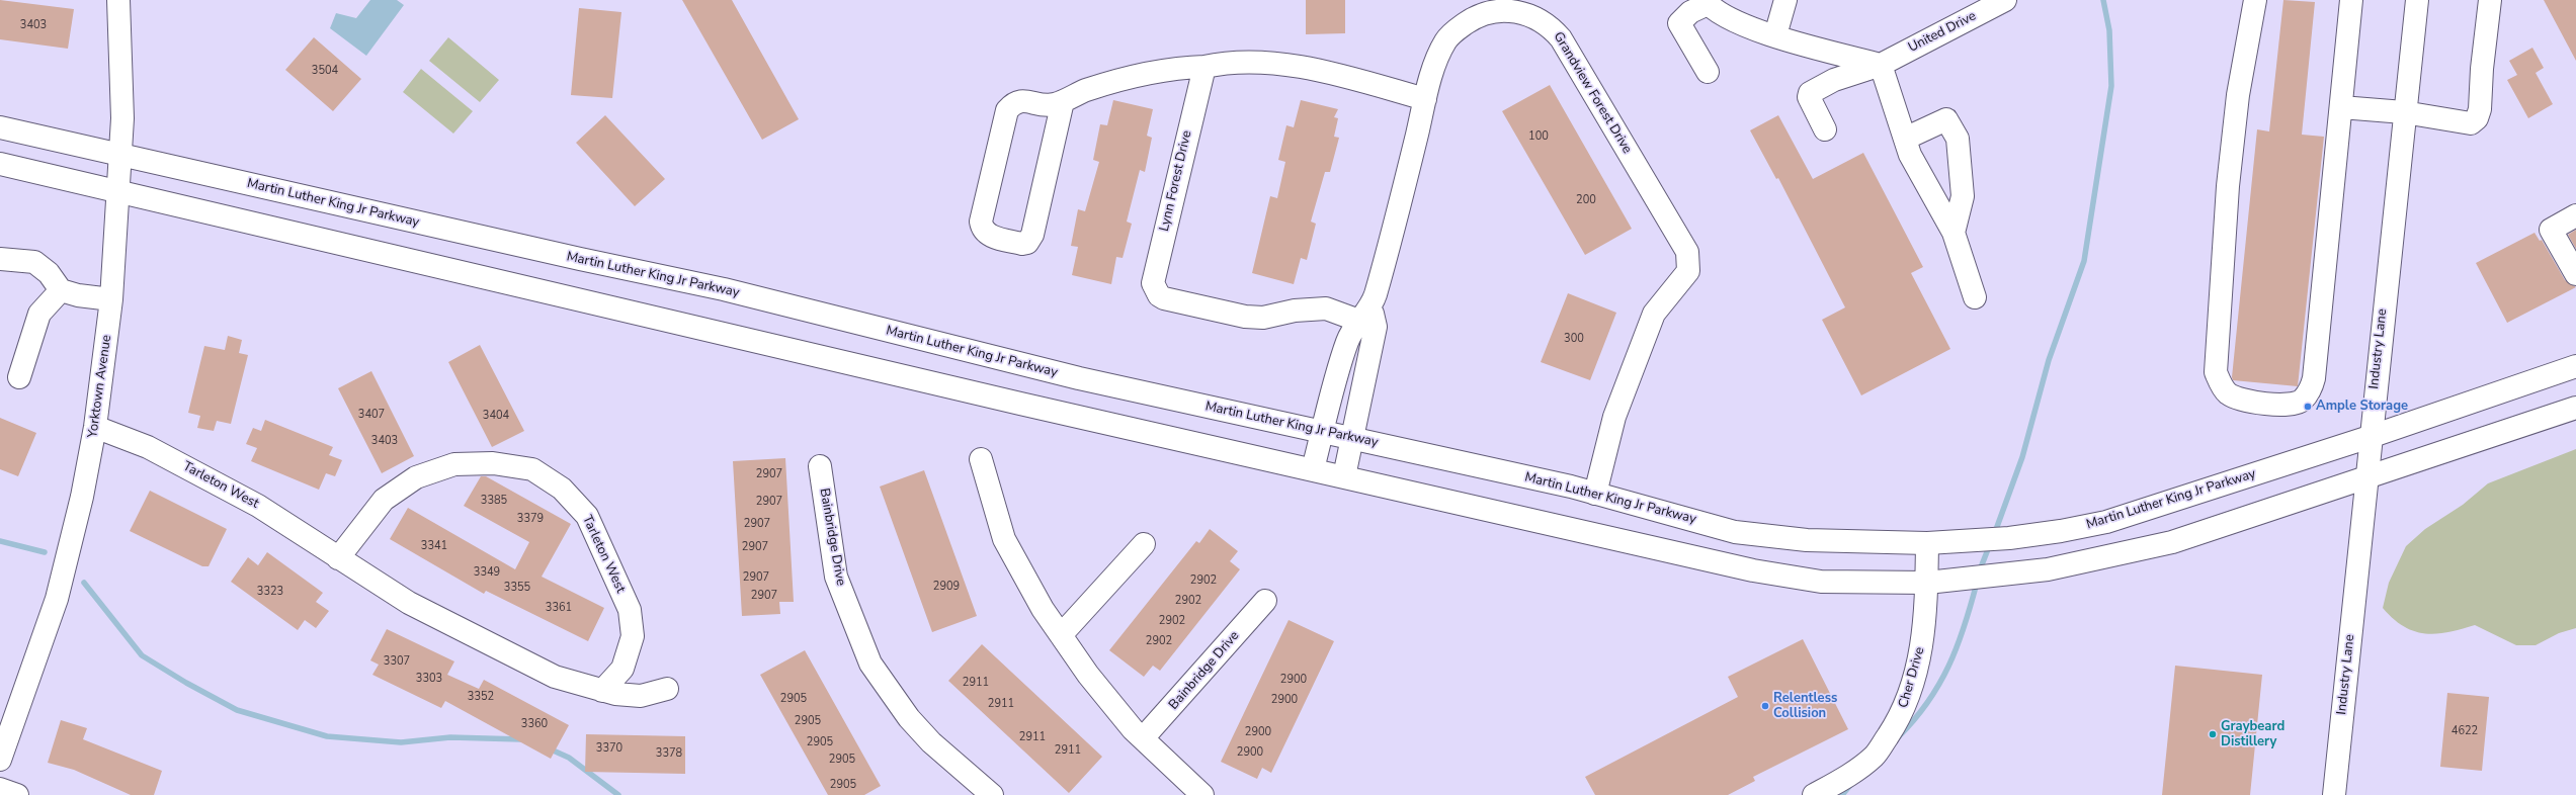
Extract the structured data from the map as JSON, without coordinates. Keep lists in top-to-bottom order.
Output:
{
  "streets": {
    "street": [
      "United Drive",
      "Grandview Forest Drive",
      "Lynn Forest Drive",
      "Martin Luther King Jr Parkway",
      "Industry Lane",
      "Yorktown Avenue",
      "Tarleton West",
      "Bainbridge Drive",
      "Cher Drive"
    ]
  },
  "crossings": [
    ["Grandview Forest Drive", "Lynn Forest Drive"],
    ["Grandview Forest Drive", "Martin Luther King Jr Parkway"],
    ["Martin Luther King Jr Parkway", "Industry Lane"],
    ["Martin Luther King Jr Parkway", "Yorktown Avenue"],
    ["Martin Luther King Jr Parkway", "Cher Drive"],
    ["Yorktown Avenue", "Tarleton West"]
  ],
  "places": ["Ample Storage", "Relentless Collision", "Graybeard Distillery"],
  "house_numbers": [
    "3403",
    "3504",
    "100",
    "200",
    "300",
    "3407",
    "3404",
    "3403",
    "2907",
    "3385",
    "2907",
    "3379",
    "2907",
    "3341",
    "2907",
    "3349",
    "2907",
    "2902",
    "2909",
    "3355",
    "3323",
    "2907",
    "2902",
    "3361",
    "2902",
    "2902",
    "3307",
    "3303",
    "2900",
    "2911",
    "3352",
    "2905",
    "2900",
    "2911",
    "2905",
    "3360",
    "4622",
    "2900",
    "2911",
    "2905",
    "3370",
    "2911",
    "2900",
    "3378",
    "2905",
    "2905"
  ]
}
